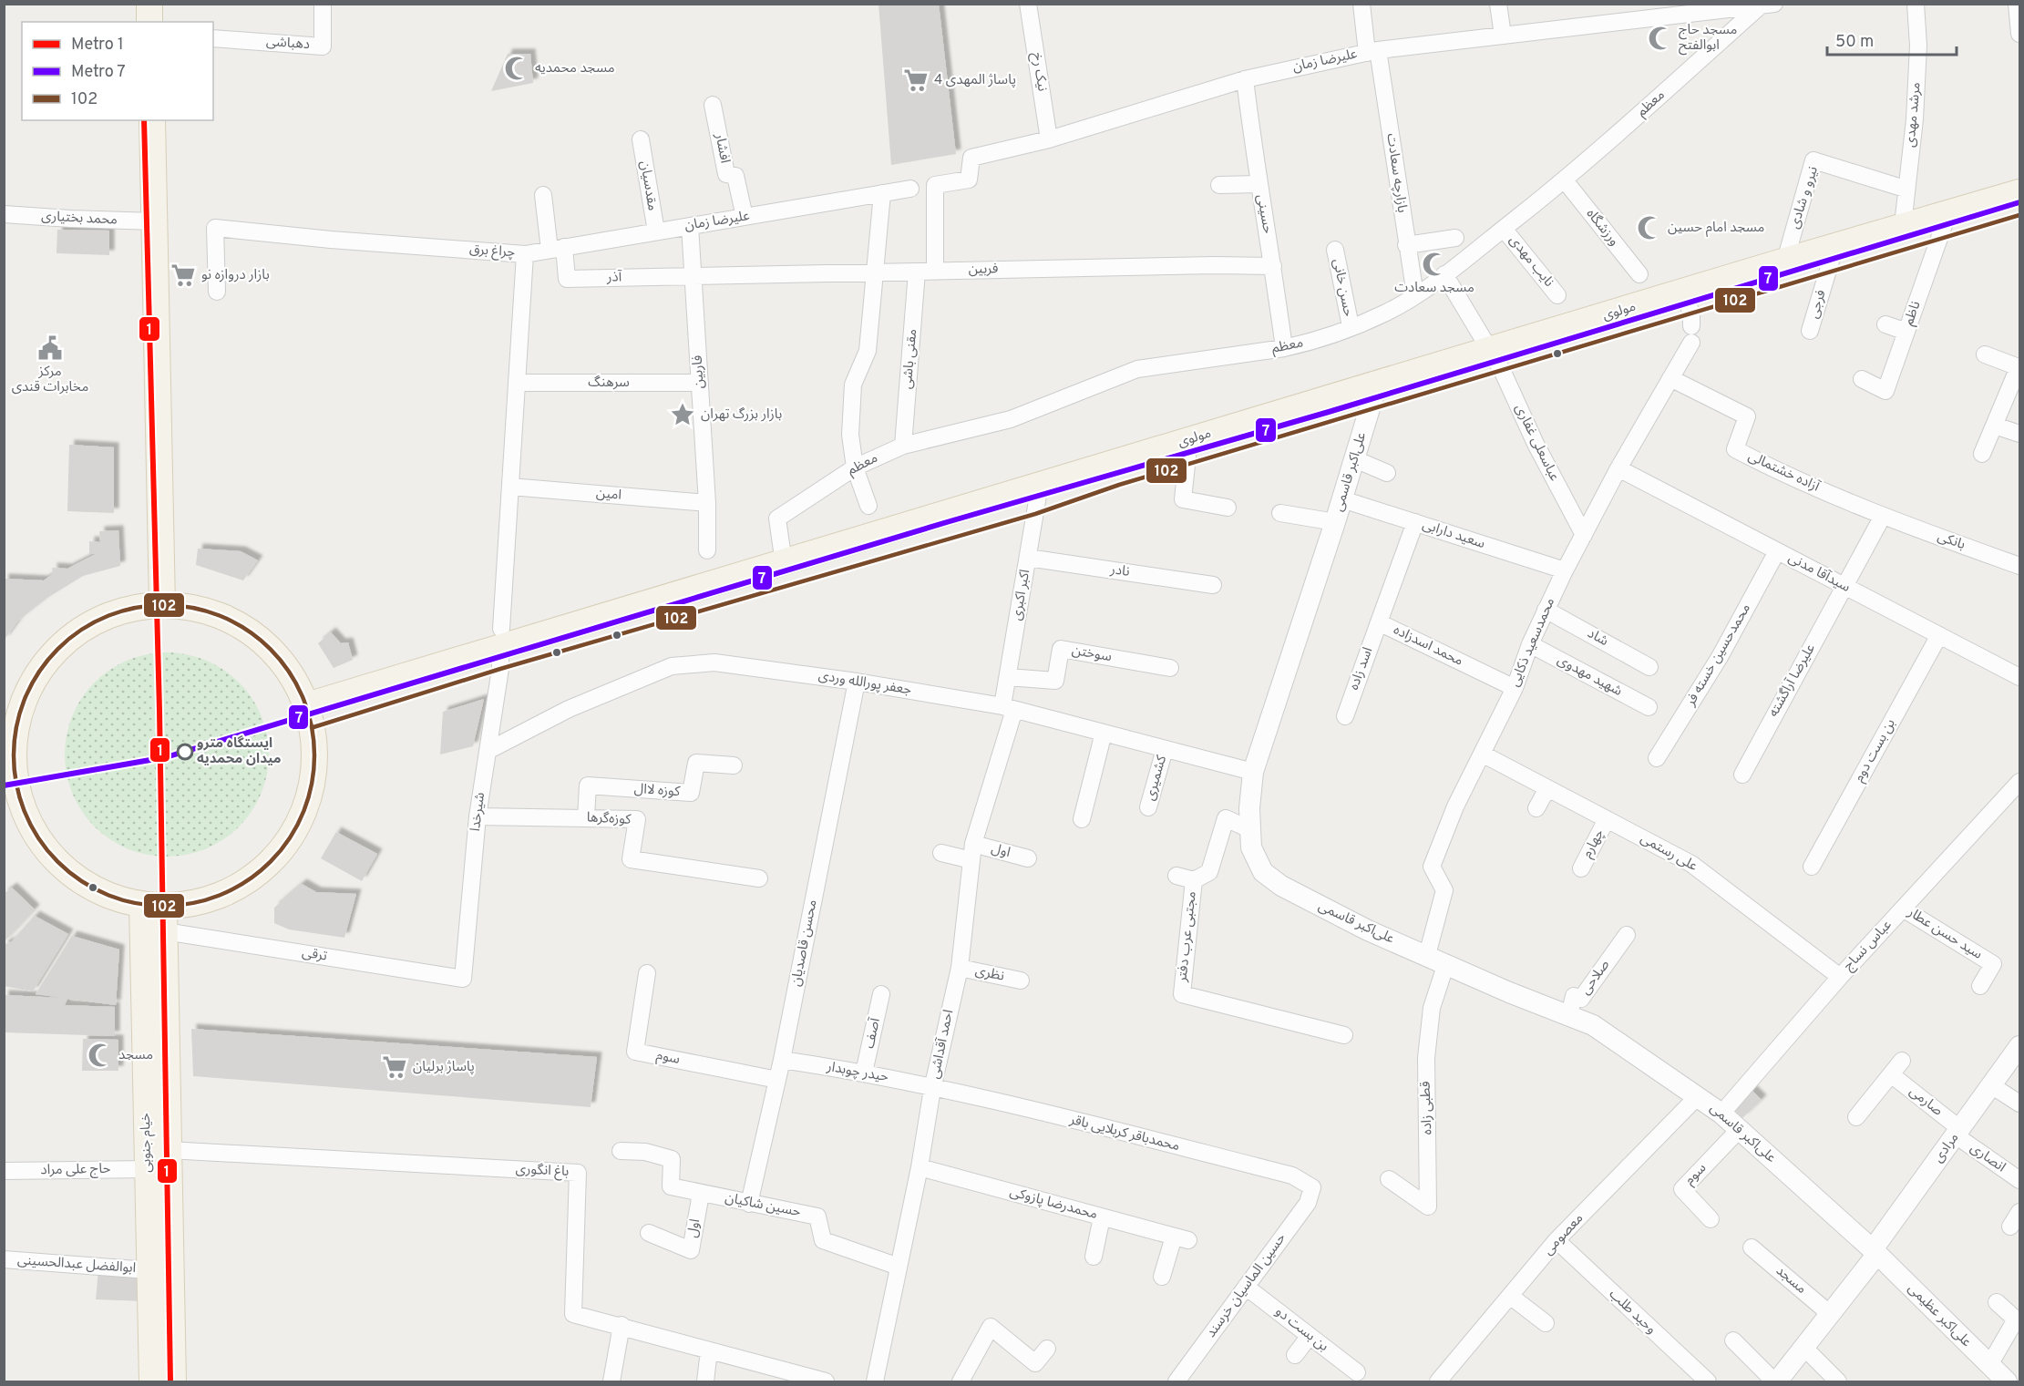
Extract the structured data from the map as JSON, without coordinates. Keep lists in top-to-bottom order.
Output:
{
  "streets": {
    "main road": ["مولوی", "خیام جنوبی"],
    "street": [
      "دهباشی",
      "علیرضا زمان",
      "نیک رخ",
      "معظم",
      "مرشد مهدی",
      "افشار",
      "بازارچه سعادت",
      "مقدسیان",
      "نیرو و شادی",
      "حسینی",
      "محمد بختیاری",
      "ورزشگاه",
      "چراغ برق",
      "نایب مهدی",
      "فربین",
      "آذر",
      "حسن خانی",
      "فرجی",
      "ناظم",
      "مقنی باشی",
      "فاربین",
      "سرهنگ",
      "عباسعلی غفاری",
      "علی‌اکبر قاسمی",
      "آزاده خشتمالی",
      "امین",
      "سعید دارابی",
      "بانکی",
      "نادر",
      "سیدآقا مدنی",
      "اکبر اکبری",
      "شاد",
      "محمدسعید ذکایی",
      "محمد اسدزاده",
      "سوختن",
      "محمدحسین خسته فر",
      "اسد زاده",
      "شهید مهدوی",
      "علیرضا آراگشته",
      "جعفر پورالله وردی",
      "بن بست دوم",
      "کشمیری",
      "کوزه لاال",
      "شیرخدا",
      "کوزه‌گرها",
      "چهارم",
      "اول",
      "علی رستمی",
      "سید حسن عطار",
      "مجتبی عرب دفتر",
      "محسن قاصدیان",
      "عباس نساج",
      "ترقی",
      "نظری",
      "صلاحی",
      "آصف",
      "احمد آقداشی",
      "سوم",
      "حیدر چوبدار",
      "صارمی",
      "قطبی زاده",
      "محمدباقر کربلایی باقر",
      "مرادی",
      "انصاری",
      "حاج علی مراد",
      "باغ انگوری",
      "محمدرضا پازوکی",
      "حسین شاکیان",
      "معصومی",
      "ابوالفضل عبدالحسینی",
      "مسجد",
      "حسین الماسیان خرسند",
      "وحید طلب",
      "علی‌اکبر عظیمی",
      "بن بست دو"
    ]
  },
  "crossings": [
    ["علیرضا زمان", "نیک رخ"],
    ["علیرضا زمان", "معظم"],
    ["علیرضا زمان", "افشار"],
    ["علیرضا زمان", "بازارچه سعادت"],
    ["علیرضا زمان", "مقدسیان"],
    ["علیرضا زمان", "حسینی"],
    ["علیرضا زمان", "چراغ برق"],
    ["علیرضا زمان", "فربین"],
    ["علیرضا زمان", "آذر"],
    ["علیرضا زمان", "فاربین"],
    ["معظم", "بازارچه سعادت"],
    ["معظم", "حسینی"],
    ["معظم", "ورزشگاه"],
    ["معظم", "نایب مهدی"],
    ["معظم", "حسن خانی"],
    ["معظم", "مولوی"],
    ["معظم", "مقنی باشی"],
    ["مرشد مهدی", "نیرو و شادی"],
    ["مرشد مهدی", "مولوی"],
    ["نیرو و شادی", "مولوی"],
    ["حسینی", "فربین"],
    ["چراغ برق", "مولوی"],
    ["چراغ برق", "سرهنگ"],
    ["چراغ برق", "امین"],
    ["چراغ برق", "شیرخدا"],
    ["فربین", "آذر"],
    ["فربین", "مقنی باشی"],
    ["فربین", "فاربین"],
    ["آذر", "فاربین"],
    ["فرجی", "مولوی"],
    ["مولوی", "ناظم"],
    ["مولوی", "عباسعلی غفاری"],
    ["مولوی", "علی‌اکبر قاسمی"],
    ["مولوی", "اکبر اکبری"],
    ["مولوی", "محمدسعید ذکایی"],
    ["مولوی", "شیرخدا"],
    ["فاربین", "سرهنگ"],
    ["فاربین", "امین"],
    ["عباسعلی غفاری", "محمدسعید ذکایی"],
    ["علی‌اکبر قاسمی", "سعید دارابی"],
    ["علی‌اکبر قاسمی", "محمدسعید ذکایی"],
    ["علی‌اکبر قاسمی", "جعفر پورالله وردی"],
    ["علی‌اکبر قاسمی", "مجتبی عرب دفتر"],
    ["علی‌اکبر قاسمی", "عباس نساج"],
    ["علی‌اکبر قاسمی", "صلاحی"],
    ["علی‌اکبر قاسمی", "سوم"],
    ["علی‌اکبر قاسمی", "قطبی زاده"],
    ["علی‌اکبر قاسمی", "مرادی"],
    ["علی‌اکبر قاسمی", "معصومی"],
    ["علی‌اکبر قاسمی", "علی‌اکبر عظیمی"],
    ["آزاده خشتمالی", "بانکی"],
    ["آزاده خشتمالی", "محمدسعید ذکایی"],
    ["آزاده خشتمالی", "علیرضا آراگشته"],
    ["سعید دارابی", "محمدسعید ذکایی"],
    ["سعید دارابی", "محمد اسدزاده"],
    ["بانکی", "علیرضا آراگشته"],
    ["نادر", "اکبر اکبری"],
    ["سیدآقا مدنی", "محمدسعید ذکایی"],
    ["سیدآقا مدنی", "محمدحسین خسته فر"],
    ["سیدآقا مدنی", "علیرضا آراگشته"],
    ["سیدآقا مدنی", "بن بست دوم"],
    ["اکبر اکبری", "سوختن"],
    ["اکبر اکبری", "جعفر پورالله وردی"],
    ["اکبر اکبری", "احمد آقداشی"],
    ["شاد", "محمدسعید ذکایی"],
    ["محمدسعید ذکایی", "محمد اسدزاده"],
    ["محمدسعید ذکایی", "شهید مهدوی"],
    ["محمدسعید ذکایی", "علی رستمی"],
    ["محمدسعید ذکایی", "قطبی زاده"],
    ["محمد اسدزاده", "اسد زاده"],
    ["جعفر پورالله وردی", "کشمیری"],
    ["جعفر پورالله وردی", "شیرخدا"],
    ["جعفر پورالله وردی", "محسن قاصدیان"],
    ["جعفر پورالله وردی", "احمد آقداشی"],
    ["کوزه لاال", "کوزه‌گرها"],
    ["شیرخدا", "کوزه‌گرها"],
    ["شیرخدا", "ترقی"],
    ["چهارم", "علی رستمی"],
    ["اول", "احمد آقداشی"],
    ["اول", "حسین شاکیان"],
    ["علی رستمی", "عباس نساج"],
    ["سید حسن عطار", "عباس نساج"],
    ["محسن قاصدیان", "سوم"],
    ["محسن قاصدیان", "حیدر چوبدار"],
    ["محسن قاصدیان", "حسین شاکیان"],
    ["نظری", "احمد آقداشی"],
    ["آصف", "حیدر چوبدار"],
    ["احمد آقداشی", "حیدر چوبدار"],
    ["احمد آقداشی", "محمدباقر کربلایی باقر"],
    ["احمد آقداشی", "محمدرضا پازوکی"],
    ["احمد آقداشی", "حسین شاکیان"],
    ["حیدر چوبدار", "محمدباقر کربلایی باقر"],
    ["صارمی", "مرادی"],
    ["صارمی", "انصاری"],
    ["محمدباقر کربلایی باقر", "حسین الماسیان خرسند"],
    ["خیام جنوبی", "حاج علی مراد"],
    ["خیام جنوبی", "ابوالفضل عبدالحسینی"],
    ["مرادی", "انصاری"],
    ["مرادی", "مسجد"],
    ["مرادی", "علی‌اکبر عظیمی"],
    ["معصومی", "وحید طلب"],
    ["حسین الماسیان خرسند", "بن بست دو"]
  ],
  "places": {
    "mosque": [
      "مسجد حاج ابوالفتح",
      "مسجد محمدیه",
      "مسجد امام حسین",
      "مسجد سعادت",
      "مسجد"
    ],
    "supermarket": ["پاساژ المهدی 4", "بازار دروازه نو", "پاساژ برلیان"],
    "public building": ["مرکز مخابرات قندی"],
    "place": ["بازار بزرگ تهران"],
    "other": ["ایستگاه مترو میدان محمدیه"]
  },
  "lines": ["metro line 1", "metro line 7", "transit line 102"],
  "legend": ["Metro 1", "Metro 7", "102"],
  "scale_bar": "50 m"
}
